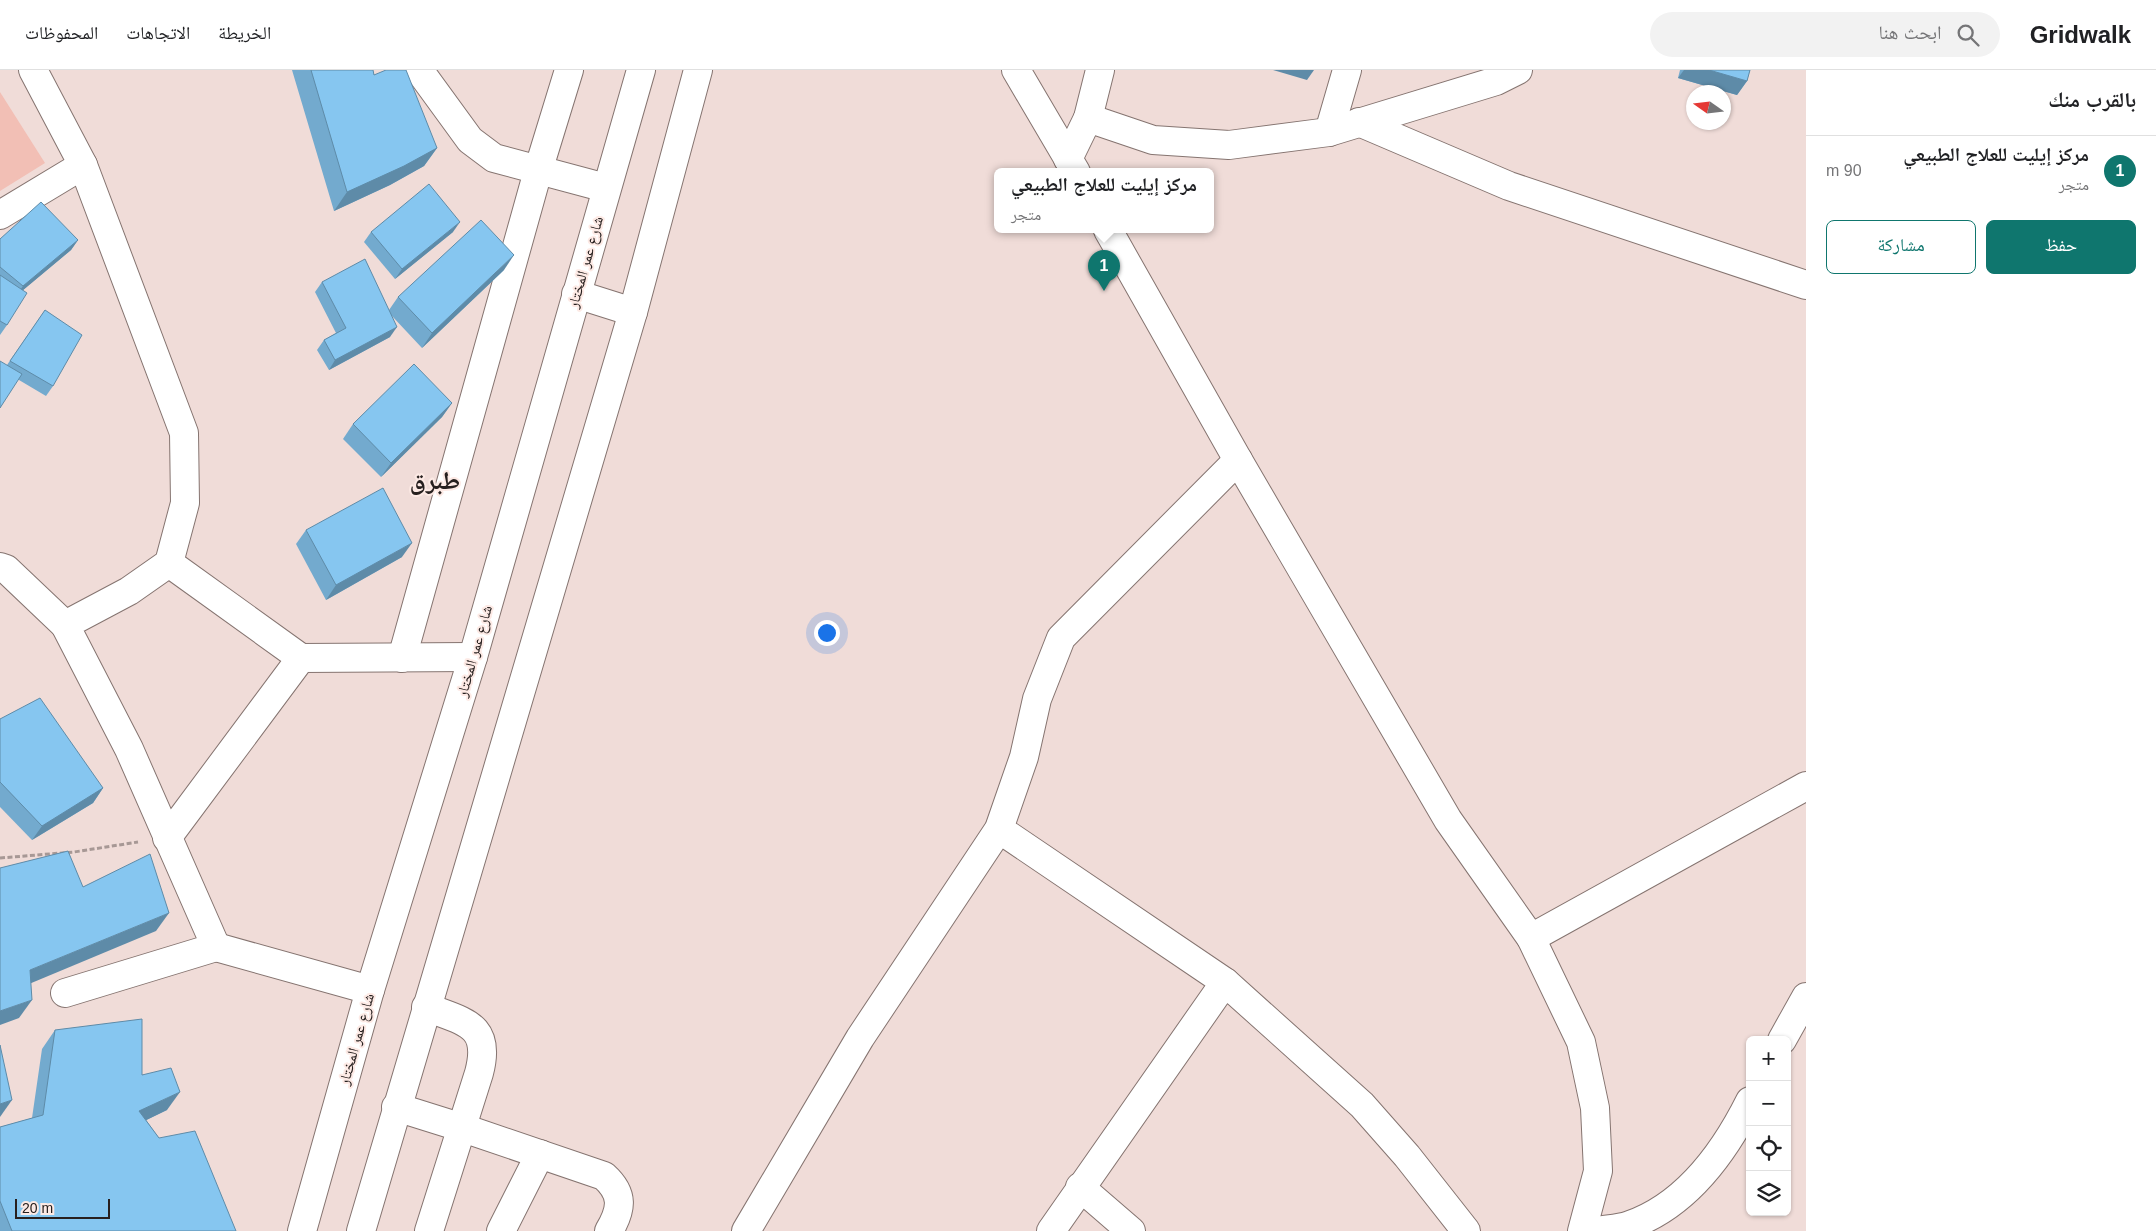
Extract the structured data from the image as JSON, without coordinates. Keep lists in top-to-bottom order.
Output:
{
  "streets": {
    "street": ["شارع عمر المختار"]
  },
  "districts": ["طبرق"],
  "scale_bar": "20 m",
  "north": "left",
  "page": {
    "header": "Gridwalk",
    "search": "ابحث هنا",
    "nav": ["الخريطة", "الاتجاهات", "المحفوظات"],
    "heading": "بالقرب منك",
    "list": [
      {
        "mark": "1",
        "name": "مركز إيليت للعلاج الطبيعي",
        "note": "متجر",
        "value": "90 m"
      }
    ],
    "popup": ["مركز إيليت للعلاج الطبيعي", "متجر"],
    "buttons": ["حفظ", "مشاركة"],
    "pins": "1",
    "map_buttons": ["+", "−"],
    "scale": "20 m"
  }
}
